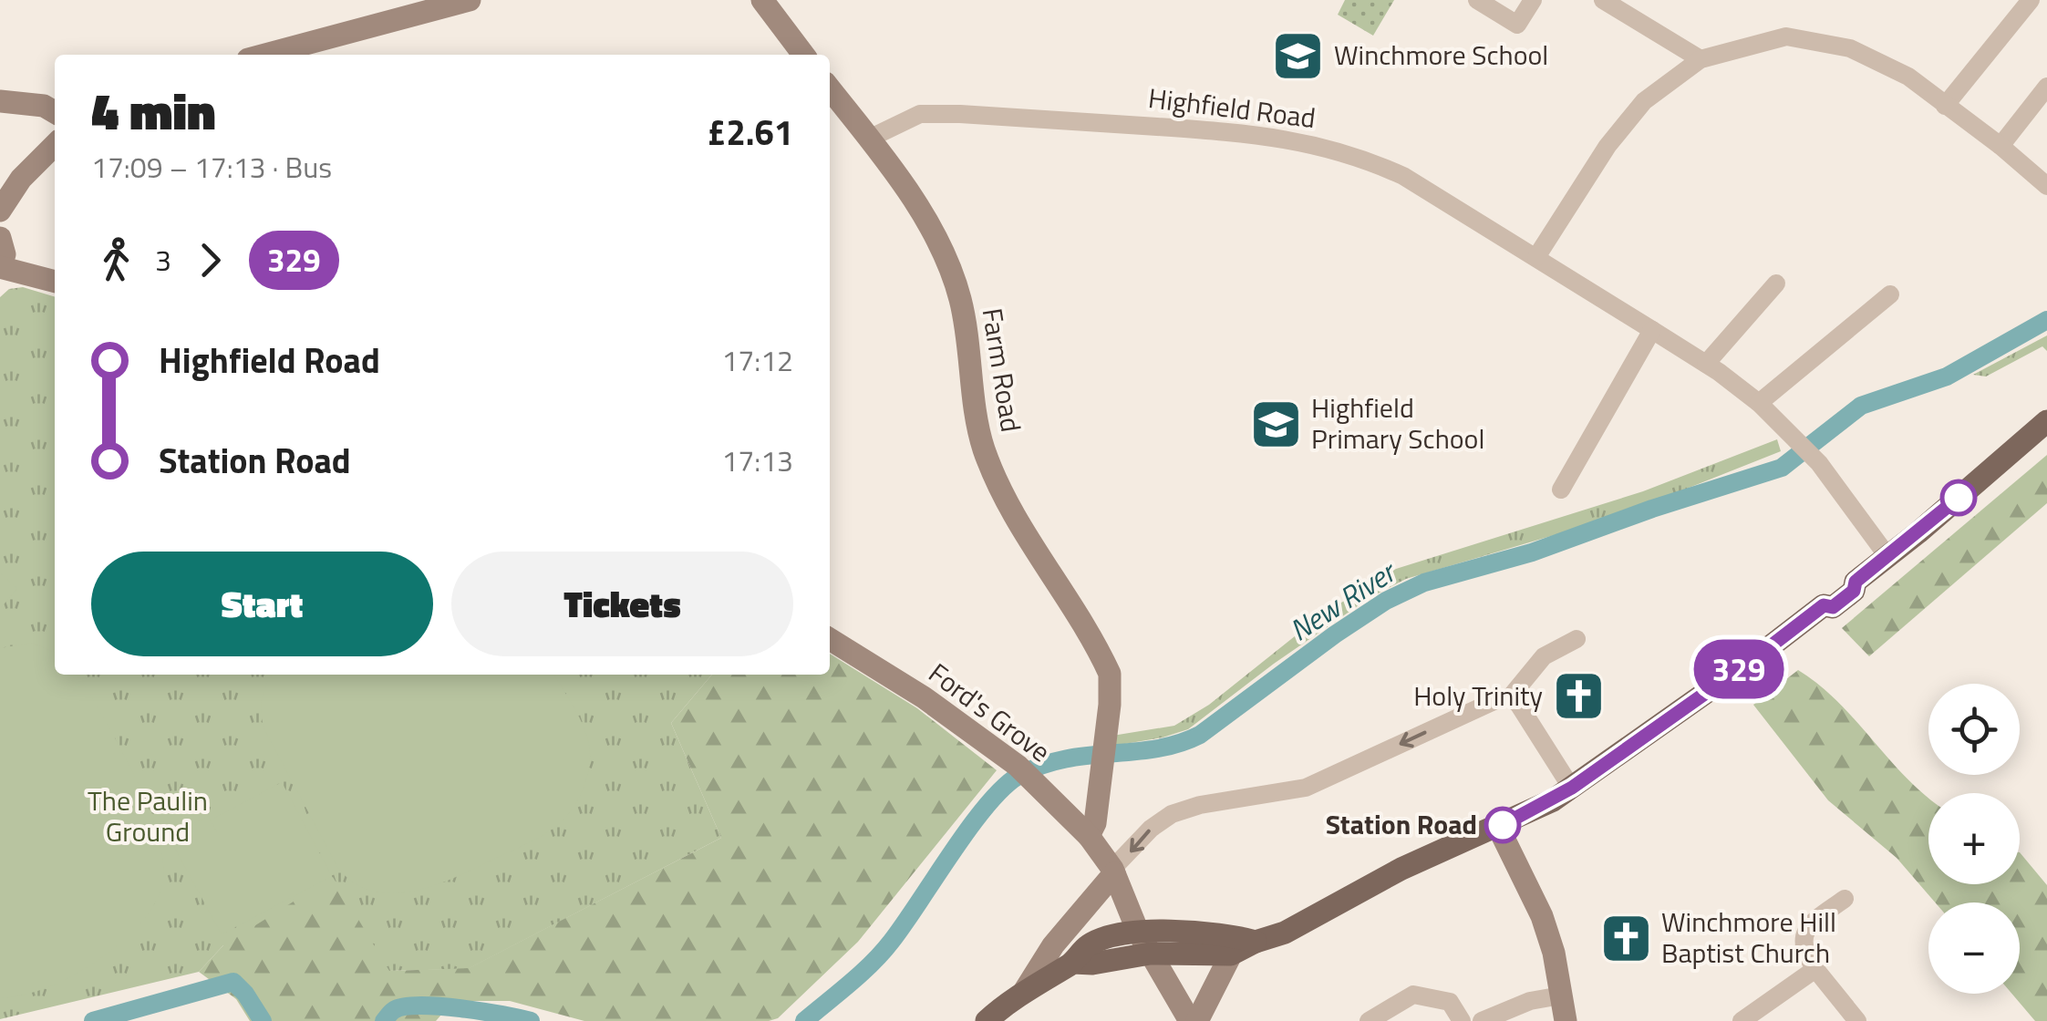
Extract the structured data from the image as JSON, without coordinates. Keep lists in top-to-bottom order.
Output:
{
  "streets": {
    "street": ["Highfield Road", "Farm Road", "Ford's Grove"]
  },
  "crossings": [
    ["Highfield Road", "Farm Road"],
    ["Farm Road", "Ford's Grove"]
  ],
  "water": ["New River"],
  "parks": ["The Paulin Ground"],
  "places": {
    "school or university": ["Winchmore School", "Highfield Primary School"],
    "church": ["Holy Trinity", "Winchmore Hill Baptist Church"],
    "other": ["Station Road"]
  },
  "lines": ["bus line 329"],
  "page": {
    "on_map": "329",
    "heading": ["4 min", "17:09 – 17:13 · Bus", "£2.61"],
    "legs": ["3", "329"],
    "list": [
      {
        "name": "Highfield Road",
        "value": "17:12"
      },
      {
        "name": "Station Road",
        "value": "17:13"
      }
    ],
    "buttons": ["Start", "Tickets"],
    "map_buttons": ["+", "−"]
  }
}
